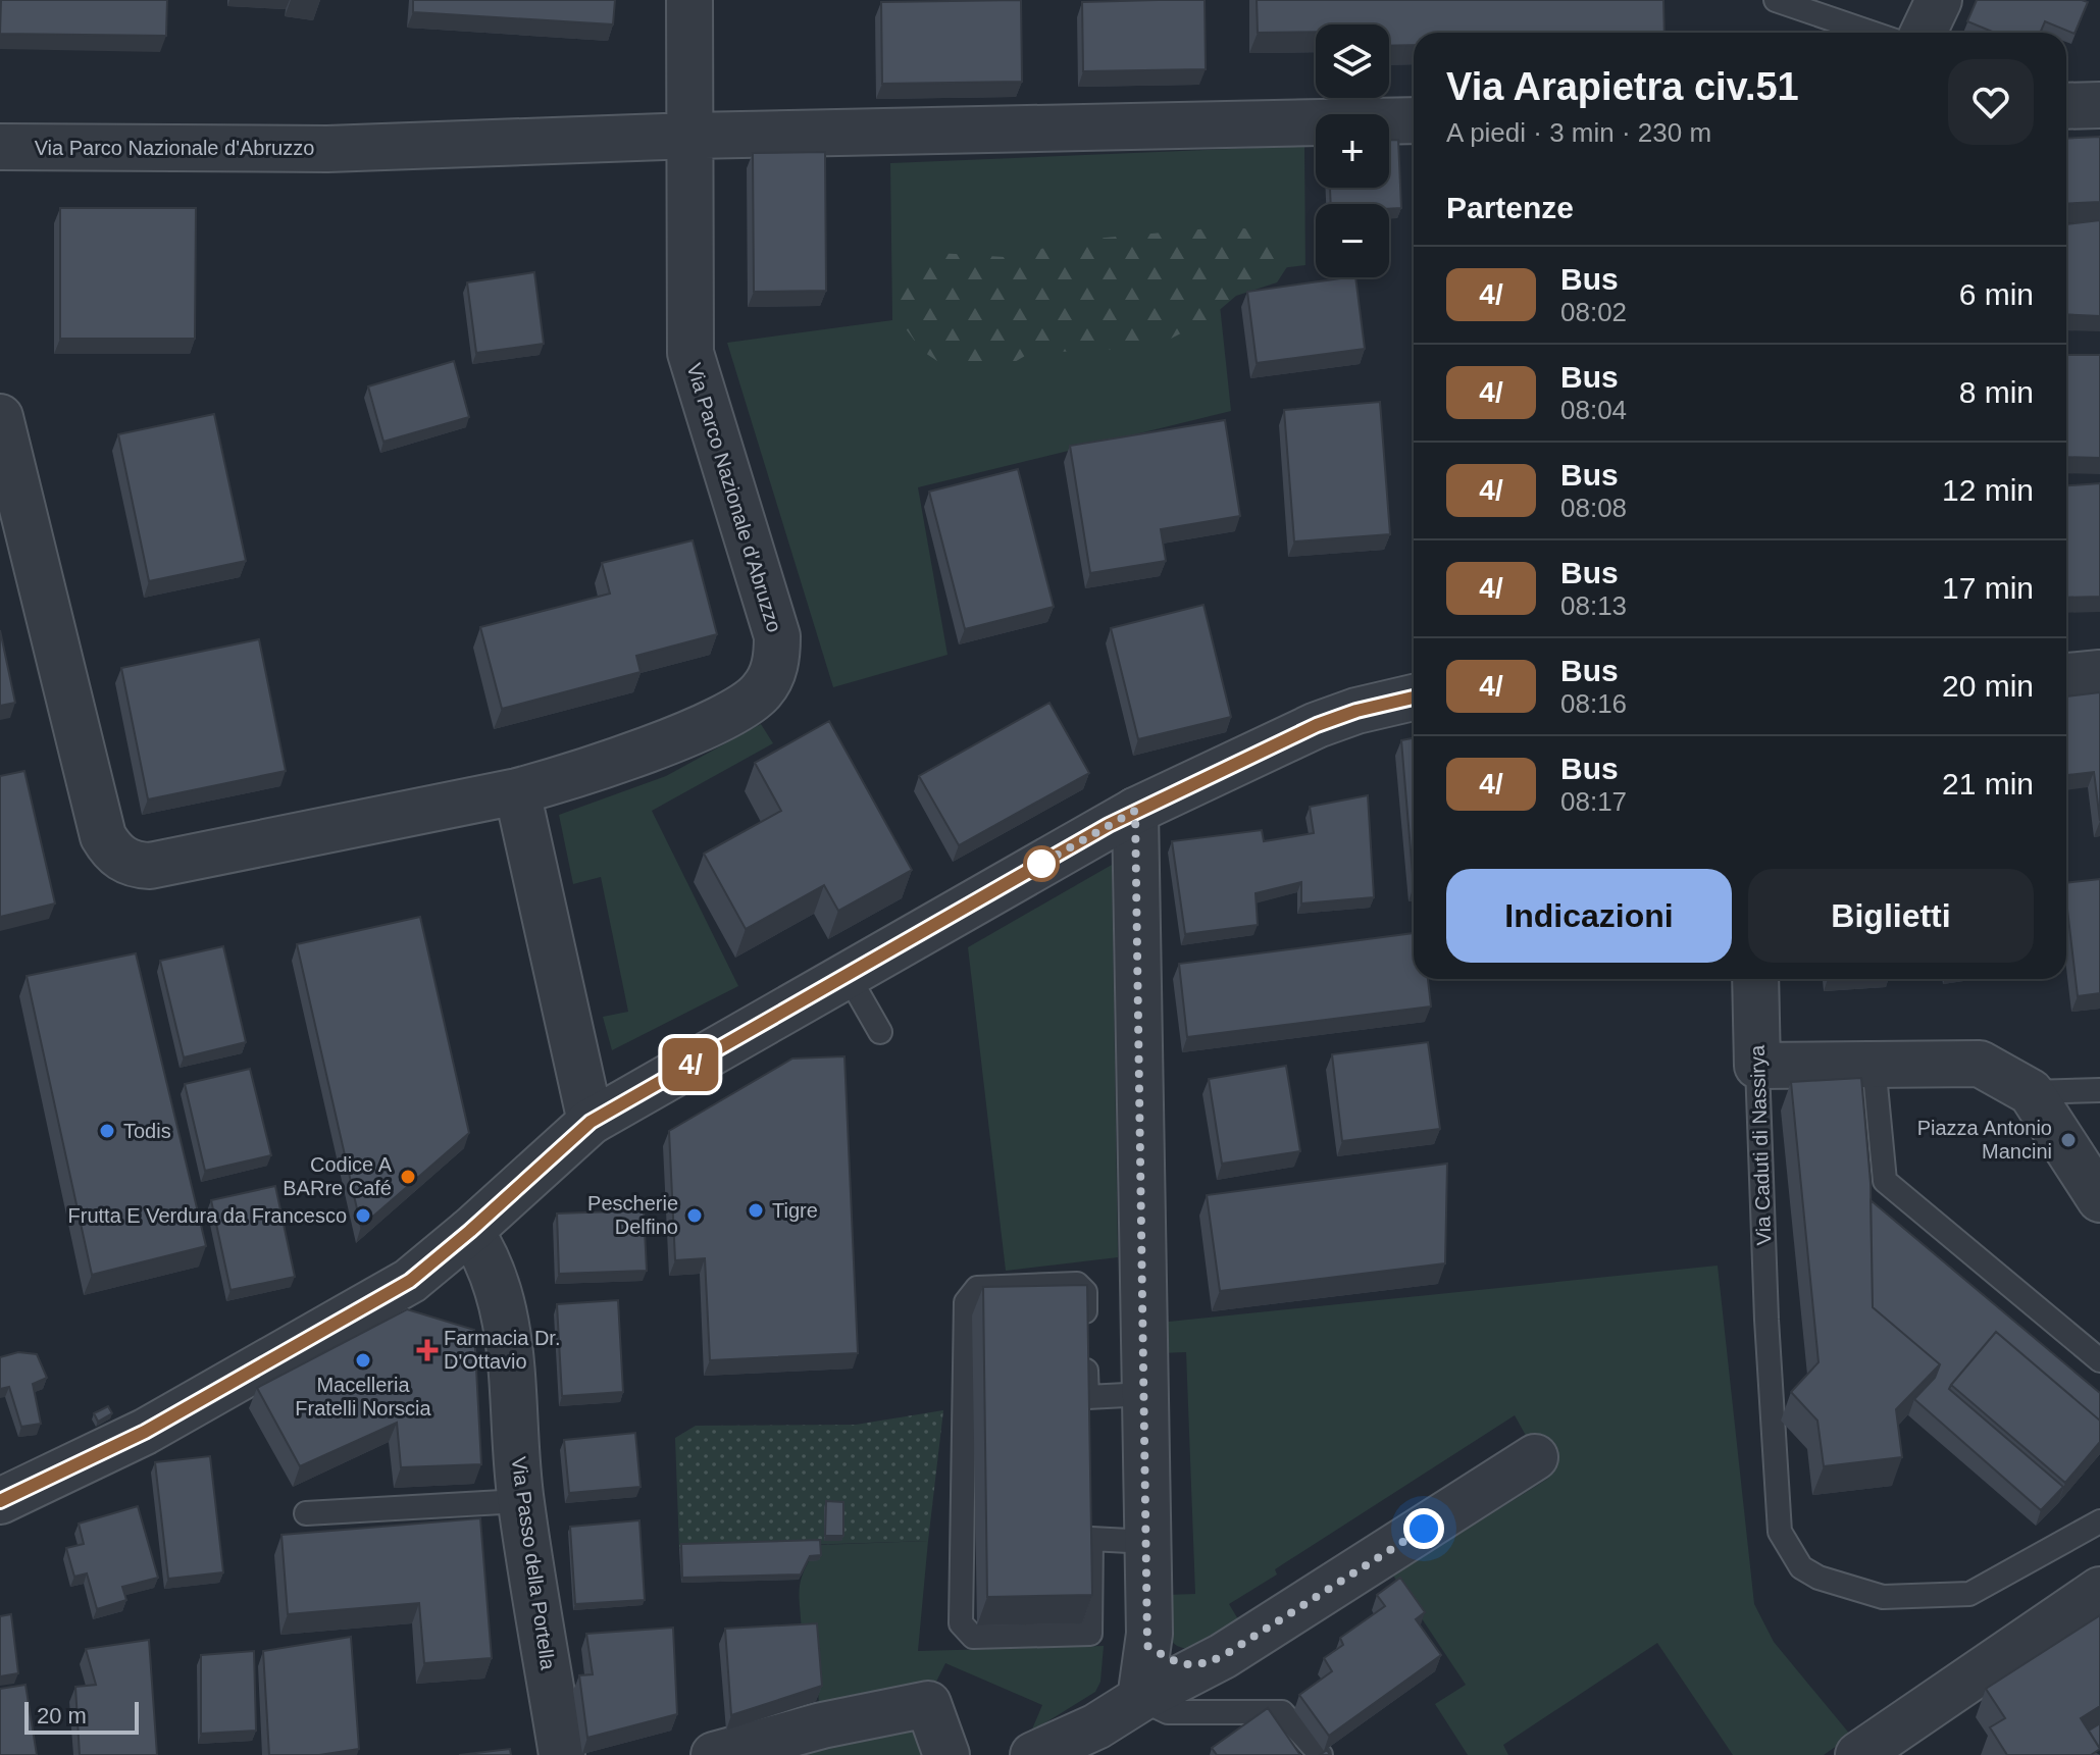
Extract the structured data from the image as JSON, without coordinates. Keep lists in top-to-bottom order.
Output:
{
  "streets": {
    "street": ["Via Parco Nazionale d'Abruzzo", "Via Caduti di Nassirya", "Via Passo della Portella"]
  },
  "places": {
    "other": [
      "Todis",
      "Piazza Antonio Mancini",
      "Codice A BARre Café",
      "Tigre",
      "Frutta E Verdura da Francesco",
      "Pescherie Delfino",
      "Macelleria Fratelli Norscia"
    ],
    "health": ["Farmacia Dr. D'Ottavio"]
  },
  "lines": ["bus line 4/"],
  "scale_bar": "20 m",
  "page": {
    "on_map": "4/",
    "map_buttons": ["+", "−"],
    "heading": [
      ["Via Arapietra civ.51", "A piedi · 3 min · 230 m"],
      "Partenze"
    ],
    "list": [
      {
        "mark": "4/",
        "name": "Bus",
        "note": "08:02",
        "value": "6 min"
      },
      {
        "mark": "4/",
        "name": "Bus",
        "note": "08:04",
        "value": "8 min"
      },
      {
        "mark": "4/",
        "name": "Bus",
        "note": "08:08",
        "value": "12 min"
      },
      {
        "mark": "4/",
        "name": "Bus",
        "note": "08:13",
        "value": "17 min"
      },
      {
        "mark": "4/",
        "name": "Bus",
        "note": "08:16",
        "value": "20 min"
      },
      {
        "mark": "4/",
        "name": "Bus",
        "note": "08:17",
        "value": "21 min"
      }
    ],
    "buttons": ["Indicazioni", "Biglietti"],
    "scale": "20 m"
  }
}
